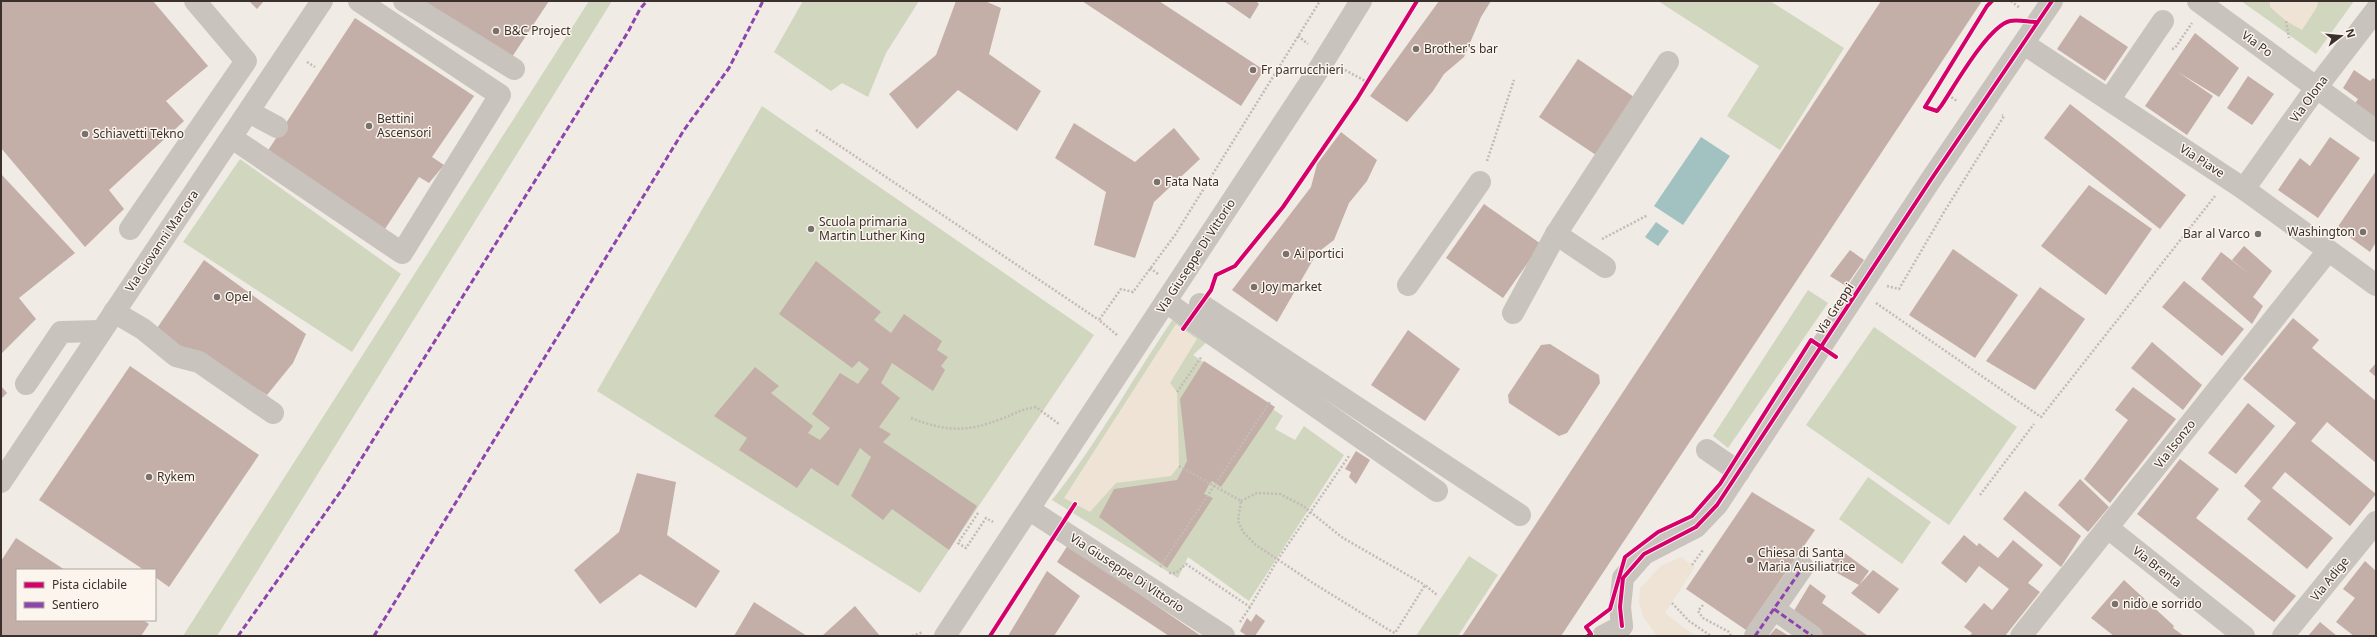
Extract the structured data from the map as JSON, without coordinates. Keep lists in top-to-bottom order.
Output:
{
  "streets": {
    "street": [
      "Via Po",
      "Via Olona",
      "Via Piave",
      "Via Giovanni Marcora",
      "Via Giuseppe Di Vittorio",
      "Via Greppi",
      "Via Isonzo",
      "Via Brenta",
      "Via Adige"
    ]
  },
  "crossings": [
    ["Via Po", "Via Olona"],
    ["Via Olona", "Via Piave"],
    ["Via Piave", "Via Greppi"],
    ["Via Piave", "Via Isonzo"],
    ["Via Isonzo", "Via Brenta"]
  ],
  "places": [
    "B&C Project",
    "Brother's bar",
    "Fr parrucchieri",
    "Bettini Ascensori",
    "Schiavetti Tekno",
    "Fata Nata",
    "Scuola primaria Martin Luther King",
    "Washington",
    "Bar al Varco",
    "Ai portici",
    "Joy market",
    "Opel",
    "Rykem",
    "Chiesa di Santa Maria Ausiliatrice",
    "nido e sorrido"
  ],
  "legend": ["Pista ciclabile", "Sentiero"],
  "north": "right"
}
